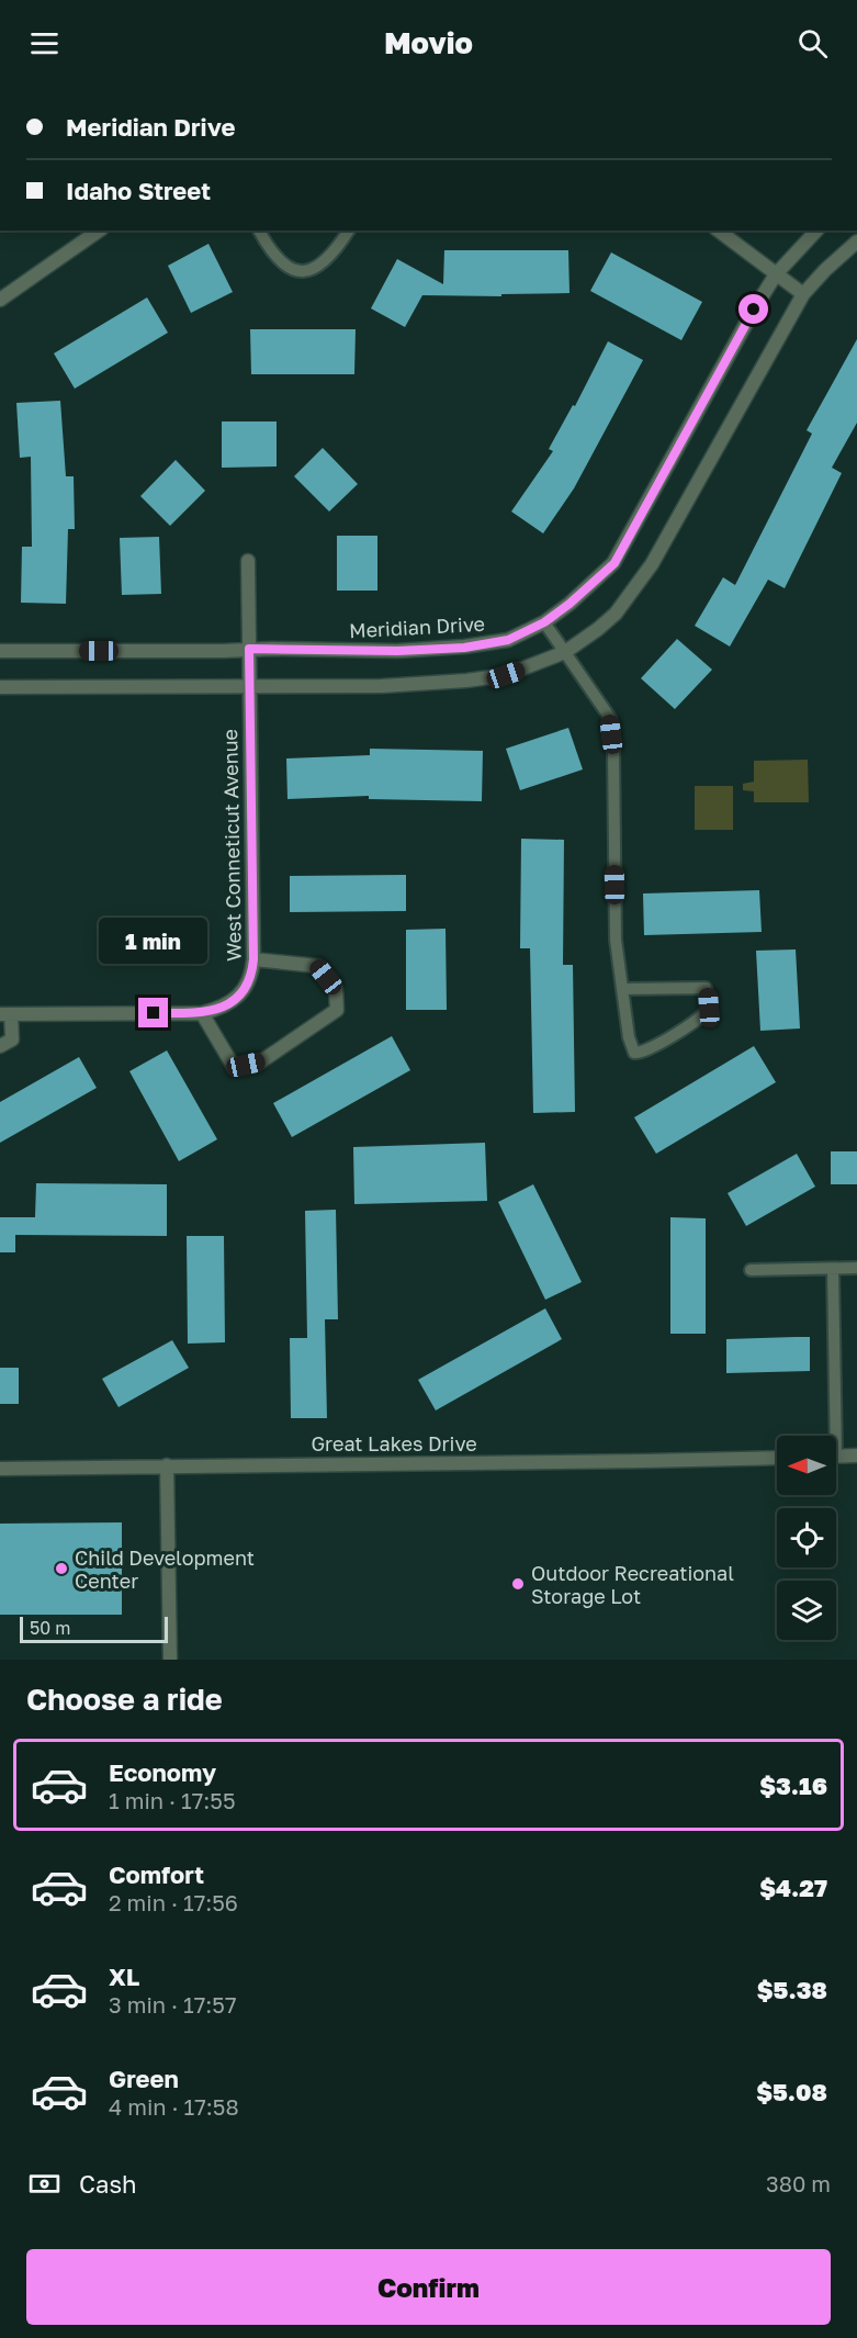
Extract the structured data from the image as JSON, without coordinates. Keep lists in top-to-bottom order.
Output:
{
  "streets": {
    "street": ["Meridian Drive", "West Conneticut Avenue", "Great Lakes Drive"]
  },
  "crossings": [
    ["Meridian Drive", "West Conneticut Avenue"]
  ],
  "places": ["Child Development Center", "Outdoor Recreational Storage Lot"],
  "scale_bar": "50 m",
  "north": "left",
  "page": {
    "header": "Movio",
    "banner": ["Meridian Drive", "Idaho Street"],
    "bubble": "1 min",
    "scale": "50 m",
    "heading": "Choose a ride",
    "list": [
      {
        "name": "Economy",
        "note": "1 min · 17:55",
        "value": "$3.16"
      },
      {
        "name": "Comfort",
        "note": "2 min · 17:56",
        "value": "$4.27"
      },
      {
        "name": "XL",
        "note": "3 min · 17:57",
        "value": "$5.38"
      },
      {
        "name": "Green",
        "note": "4 min · 17:58",
        "value": "$5.08"
      }
    ],
    "pay": ["Cash", "380 m"],
    "buttons": "Confirm"
  }
}
